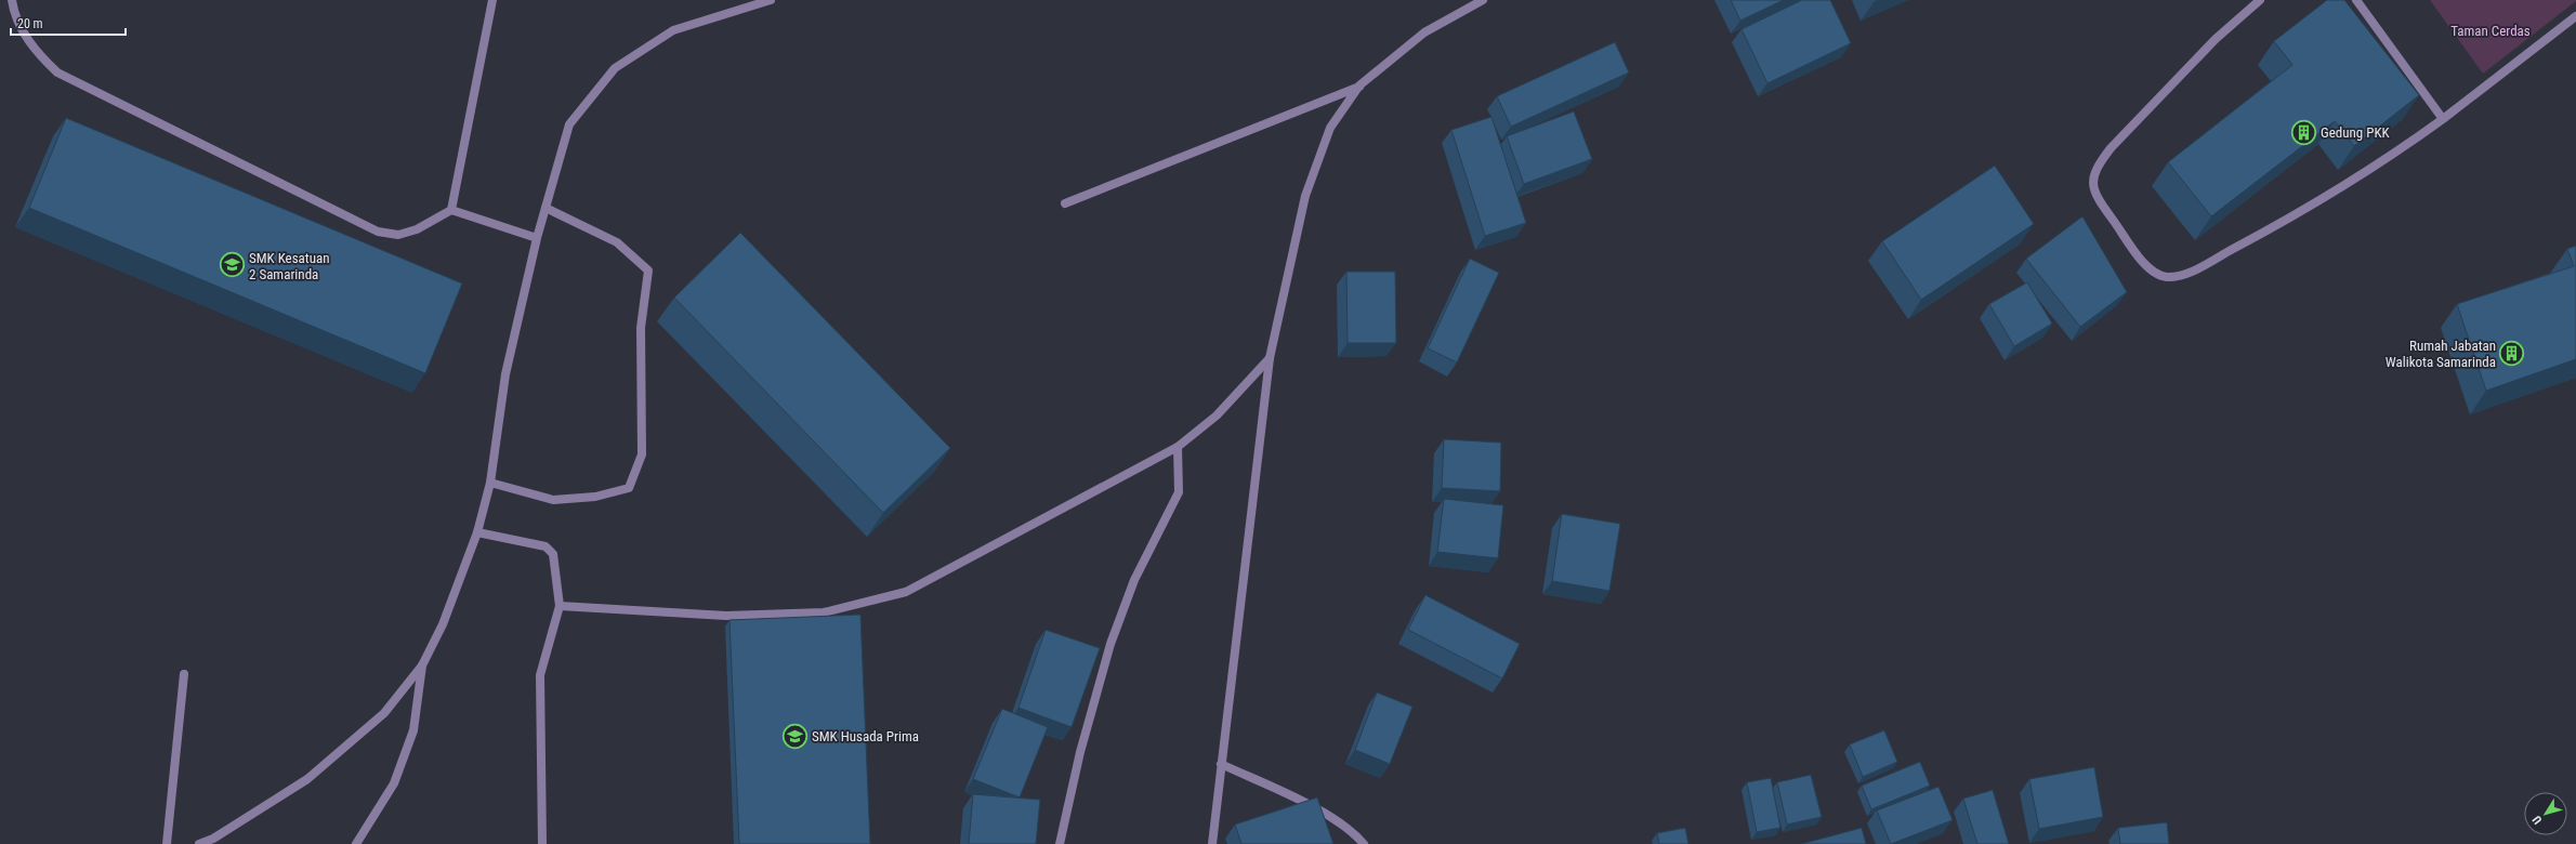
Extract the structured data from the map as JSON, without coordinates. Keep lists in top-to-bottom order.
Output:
{
  "parks": ["Taman Cerdas"],
  "places": {
    "building": ["Gedung PKK", "Rumah Jabatan Walikota Samarinda"],
    "school or university": ["SMK Kesatuan 2 Samarinda", "SMK Husada Prima"]
  },
  "scale_bar": "20 m",
  "north": "bottom left"
}
